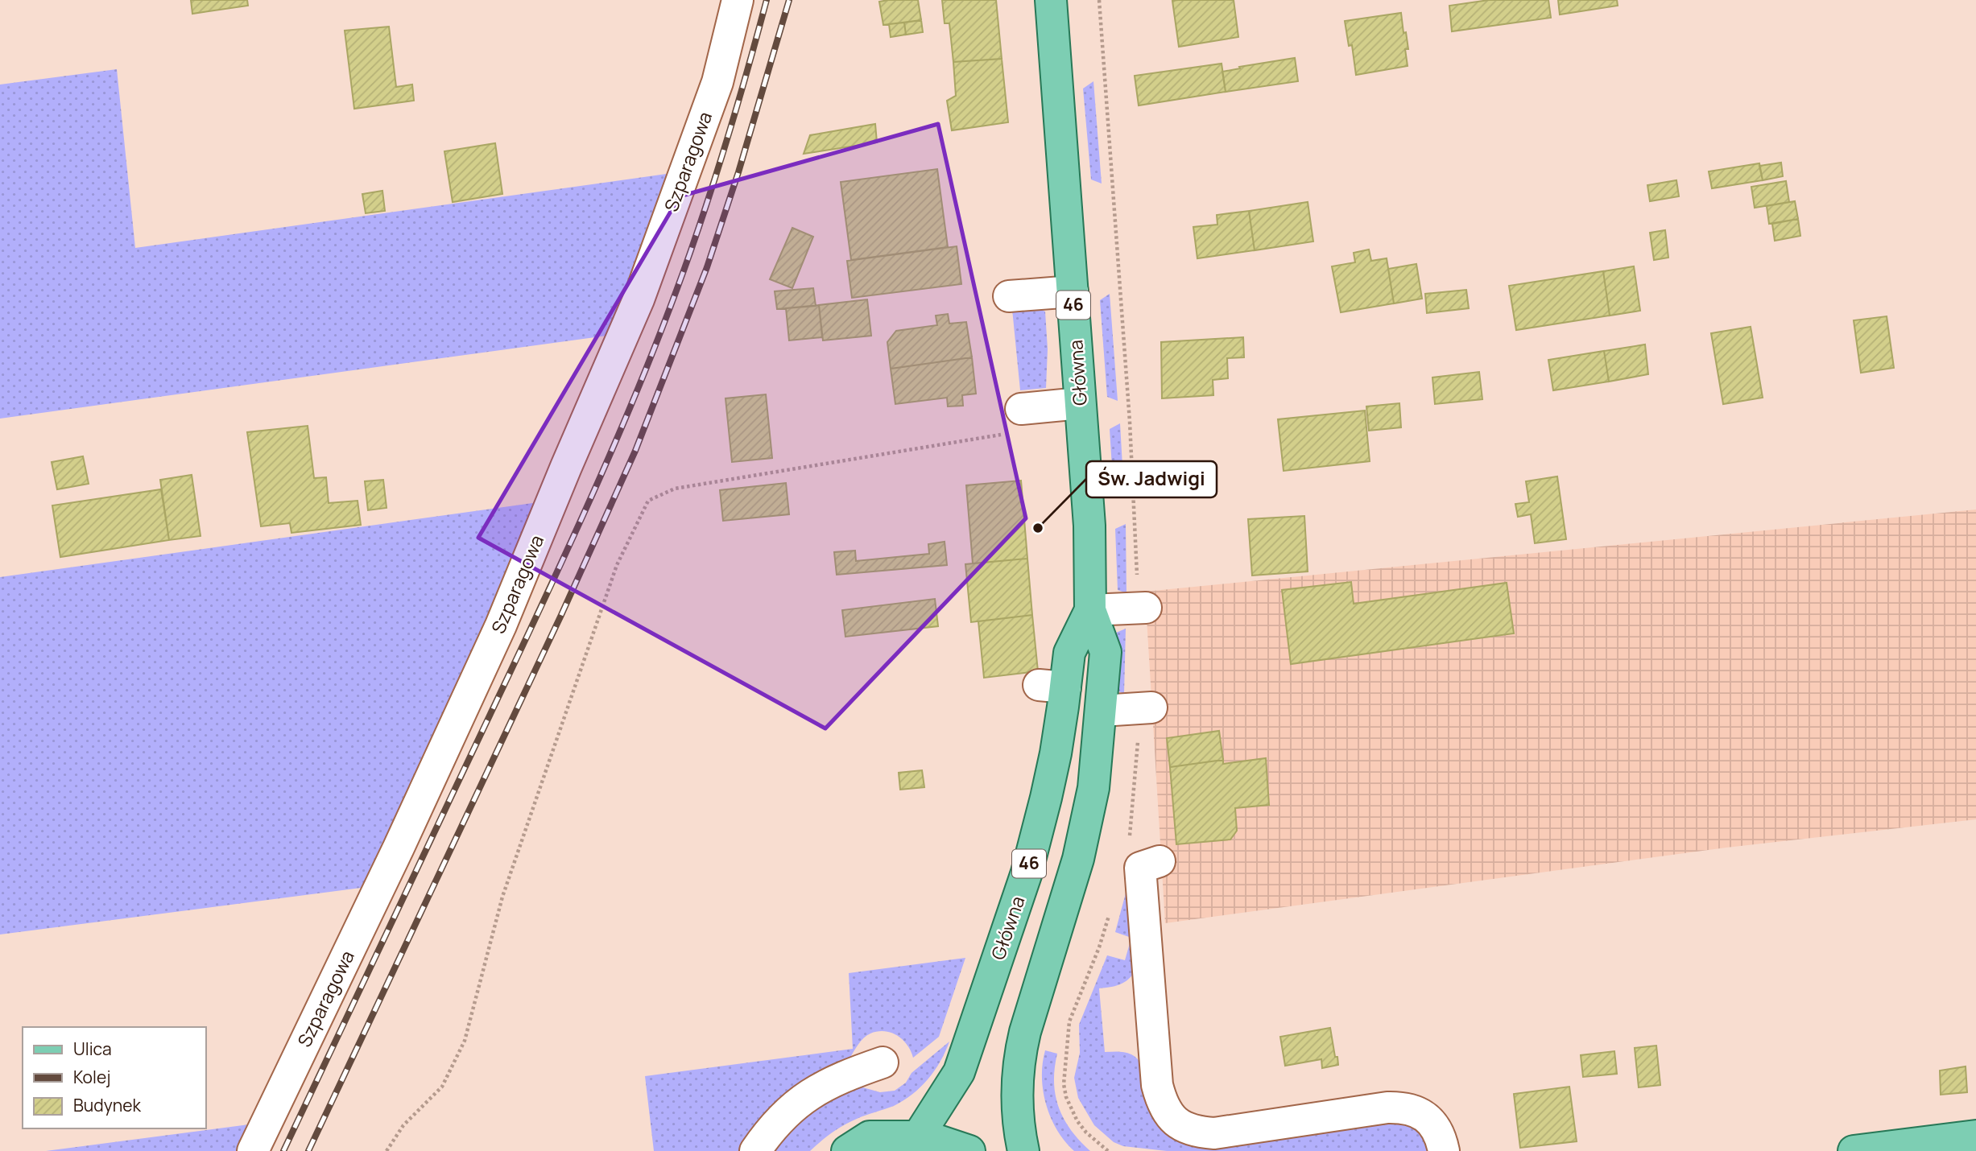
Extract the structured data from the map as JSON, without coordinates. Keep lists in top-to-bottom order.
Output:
{
  "streets": {
    "main road": ["46", "Główna"],
    "street": ["Szparagowa"]
  },
  "places": ["Św. Jadwigi"],
  "legend": ["Ulica", "Kolej", "Budynek"]
}
